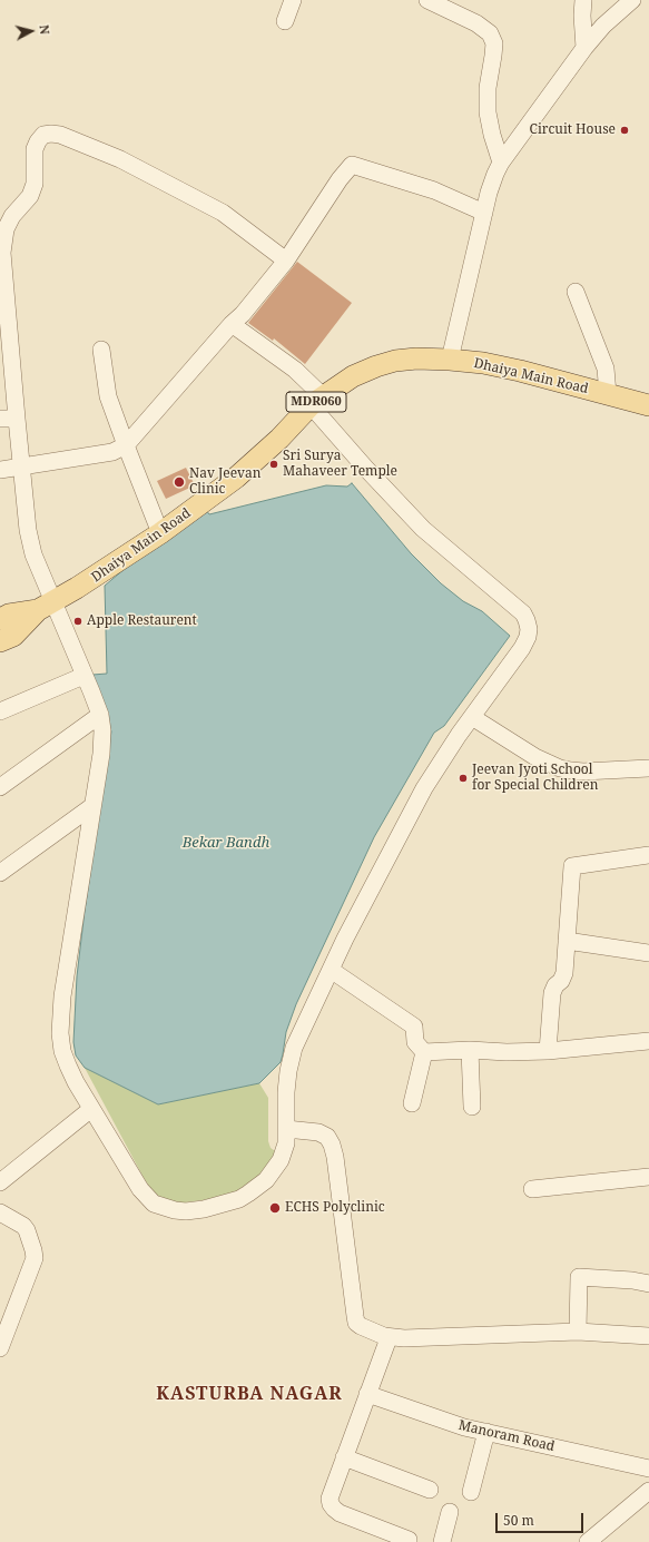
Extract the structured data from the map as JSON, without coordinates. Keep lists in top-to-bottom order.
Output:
{
  "streets": {
    "main road": ["Dhaiya Main Road", "MDR060"],
    "street": ["Manoram Road"]
  },
  "districts": ["KASTURBA NAGAR"],
  "water": ["Bekar Bandh"],
  "places": [
    "Circuit House",
    "Sri Surya Mahaveer Temple",
    "Nav Jeevan Clinic",
    "Apple Restaurent",
    "Jeevan Jyoti School for Special Children",
    "ECHS Polyclinic"
  ],
  "scale_bar": "50 m",
  "north": "right"
}
